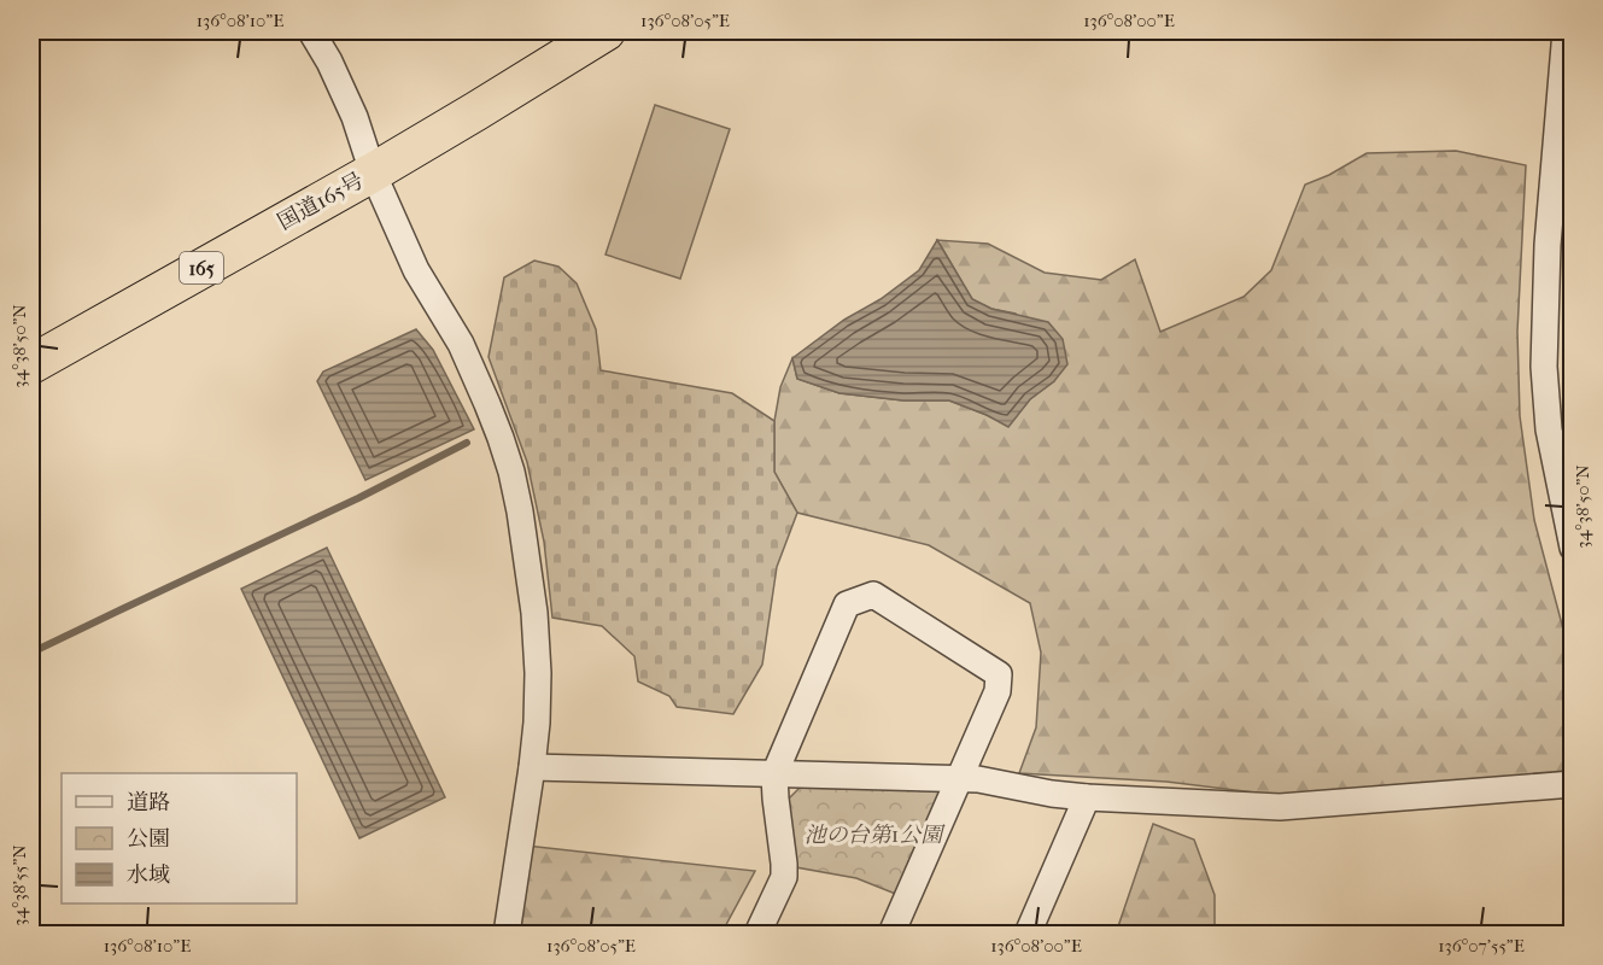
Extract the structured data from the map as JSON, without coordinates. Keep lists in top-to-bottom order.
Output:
{
  "streets": {
    "highway": ["国道165号", "165"]
  },
  "parks": ["池の台第1公園"],
  "legend": ["道路", "公園", "水域"],
  "coordinates": [
    "136°08'10\"E",
    "136°08'05\"E",
    "136°08'00\"E",
    "34°38'50\"N",
    "34°38'55\"N",
    "136°07'55\"E"
  ]
}
